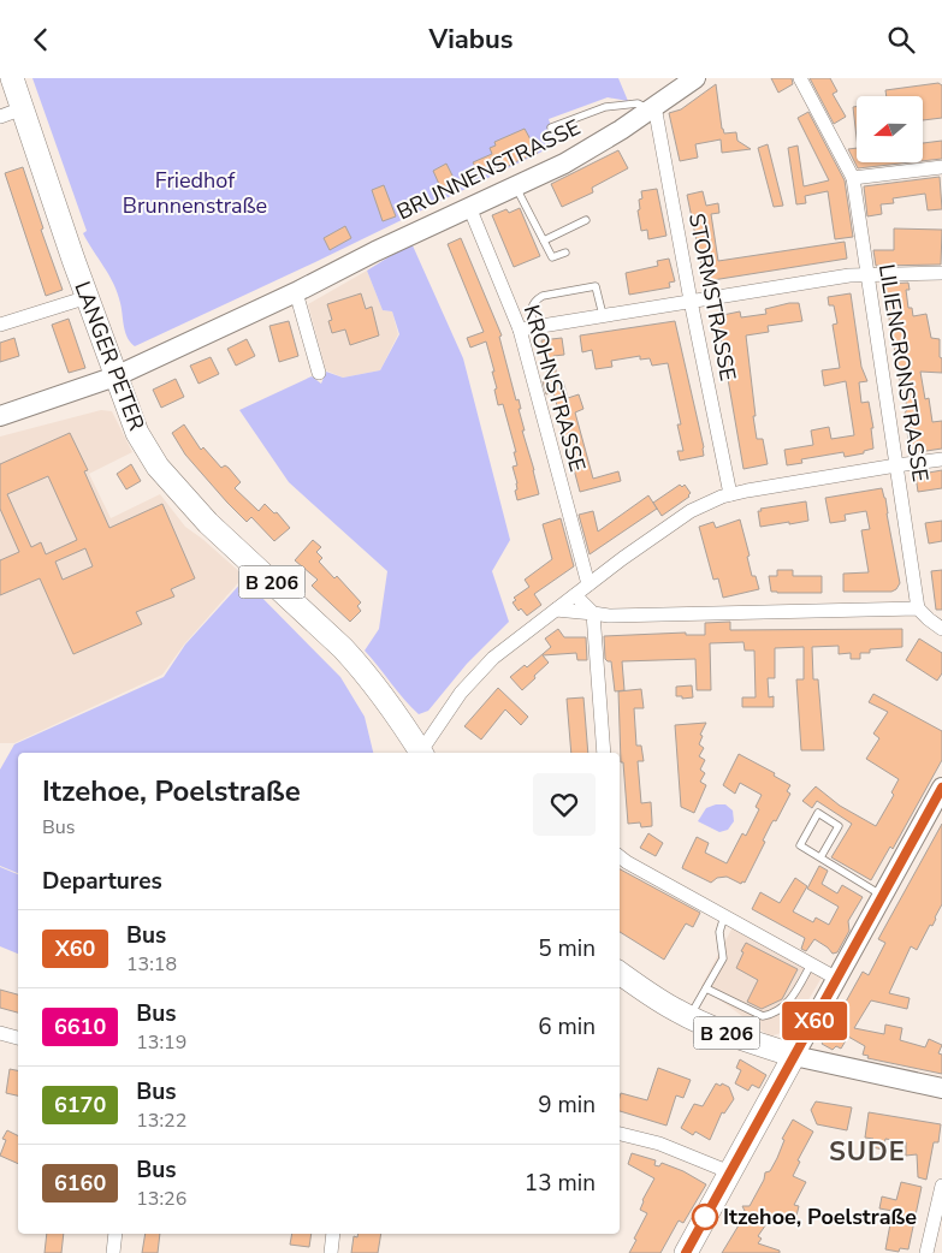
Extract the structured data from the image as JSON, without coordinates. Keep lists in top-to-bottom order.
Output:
{
  "streets": {
    "main road": ["LANGER PETER", "B 206"],
    "street": [
      "BRUNNENSTRASSE",
      "STORMSTRASSE",
      "LILIENCRONSTRASSE",
      "KROHNSTRASSE"
    ]
  },
  "crossings": [
    ["BRUNNENSTRASSE", "STORMSTRASSE"],
    ["BRUNNENSTRASSE", "LANGER PETER"],
    ["BRUNNENSTRASSE", "KROHNSTRASSE"]
  ],
  "districts": ["SUDE"],
  "parks": ["Friedhof Brunnenstraße"],
  "places": ["Itzehoe, Poelstraße"],
  "lines": ["bus line X60"],
  "north": "left",
  "page": {
    "header": "Viabus",
    "on_map": "X60",
    "heading": [
      ["Itzehoe, Poelstraße", "Bus"],
      "Departures"
    ],
    "list": [
      {
        "mark": "X60",
        "name": "Bus",
        "note": "13:18",
        "value": "5 min"
      },
      {
        "mark": "6610",
        "name": "Bus",
        "note": "13:19",
        "value": "6 min"
      },
      {
        "mark": "6170",
        "name": "Bus",
        "note": "13:22",
        "value": "9 min"
      },
      {
        "mark": "6160",
        "name": "Bus",
        "note": "13:26",
        "value": "13 min"
      }
    ]
  }
}
